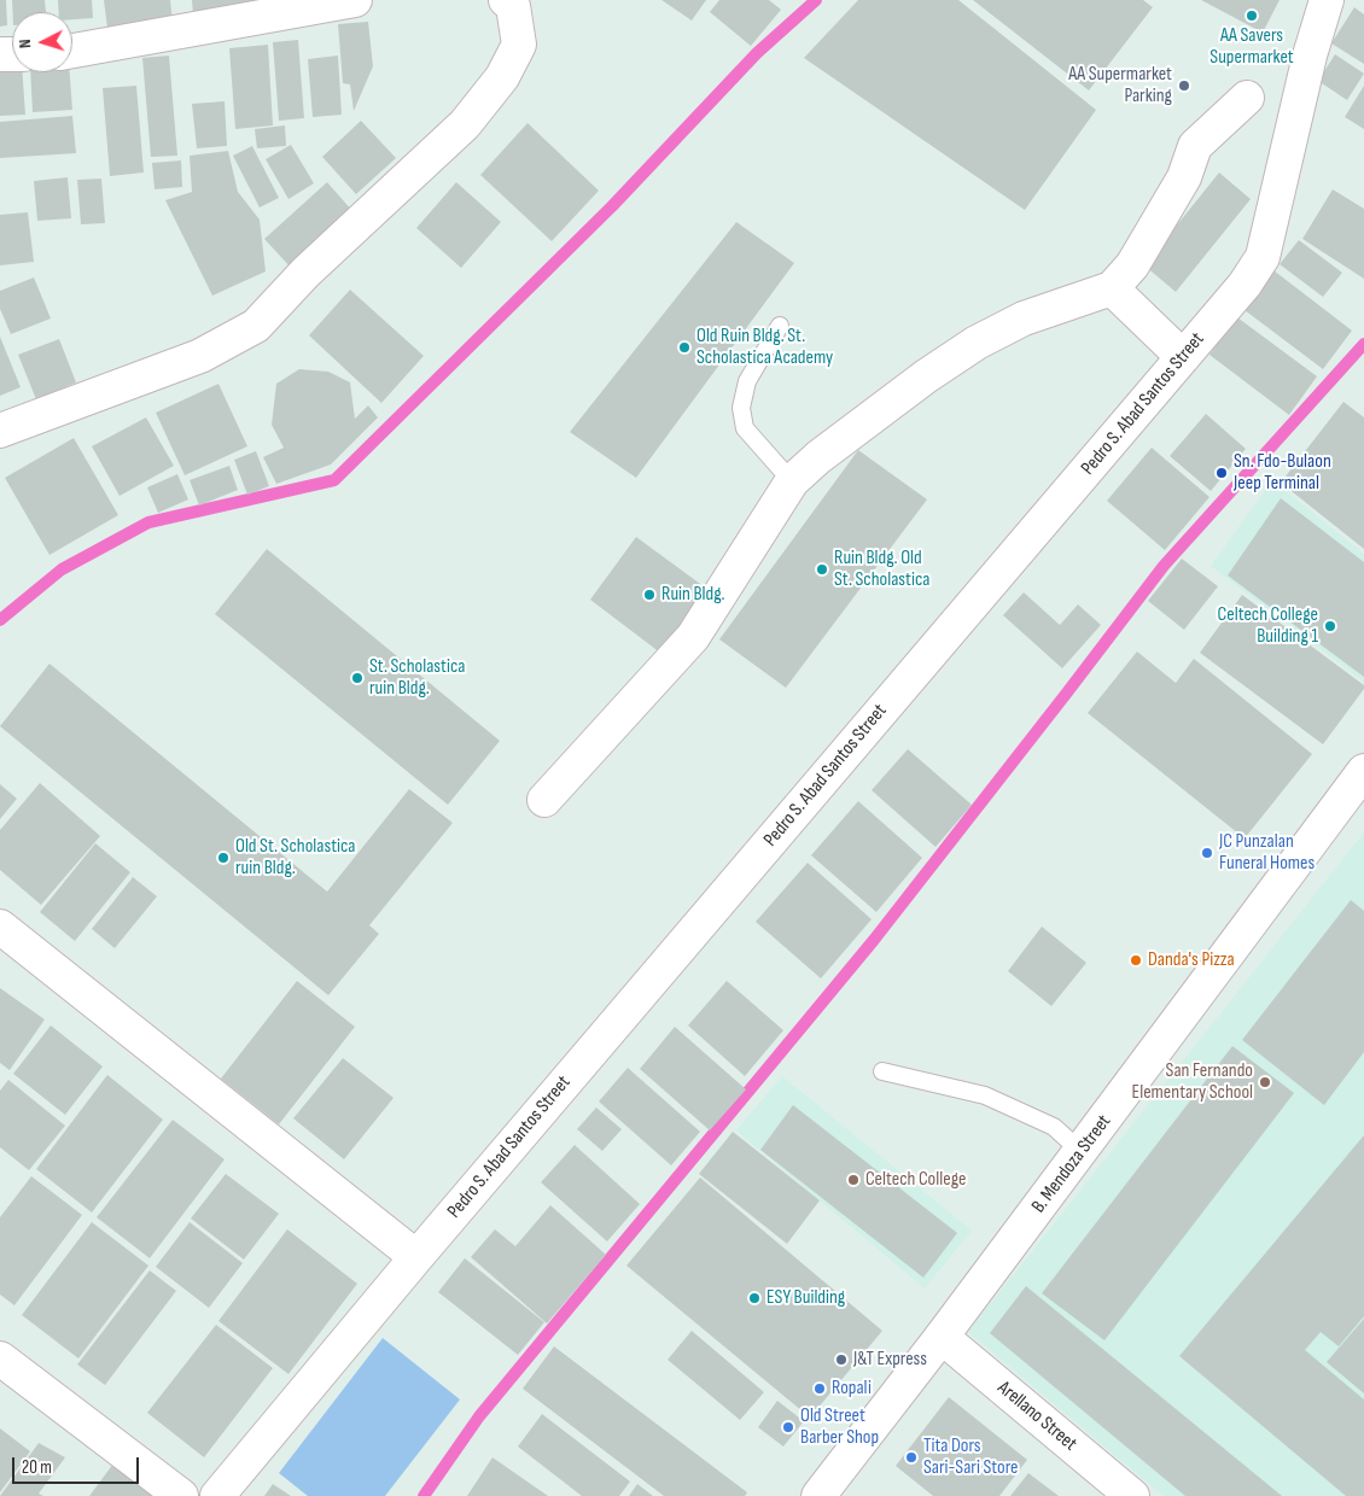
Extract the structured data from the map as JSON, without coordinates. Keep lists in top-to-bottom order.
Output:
{
  "streets": {
    "street": ["Pedro S. Abad Santos Street", "B. Mendoza Street", "Arellano Street"]
  },
  "crossings": [
    ["B. Mendoza Street", "Arellano Street"]
  ],
  "places": [
    "AA Savers Supermarket",
    "AA Supermarket Parking",
    "Old Ruin Bldg. St. Scholastica Academy",
    "Sn. Fdo-Bulaon Jeep Terminal",
    "Ruin Bldg. Old St. Scholastica",
    "Ruin Bldg.",
    "Celtech College Building 1",
    "St. Scholastica ruin Bldg.",
    "JC Punzalan Funeral Homes",
    "Old St. Scholastica ruin Bldg.",
    "Danda's Pizza",
    "San Fernando Elementary School",
    "Celtech College",
    "ESY Building",
    "J&T Express",
    "Ropali",
    "Old Street Barber Shop",
    "Tita Dors Sari-Sari Store"
  ],
  "scale_bar": "20 m",
  "north": "left"
}
